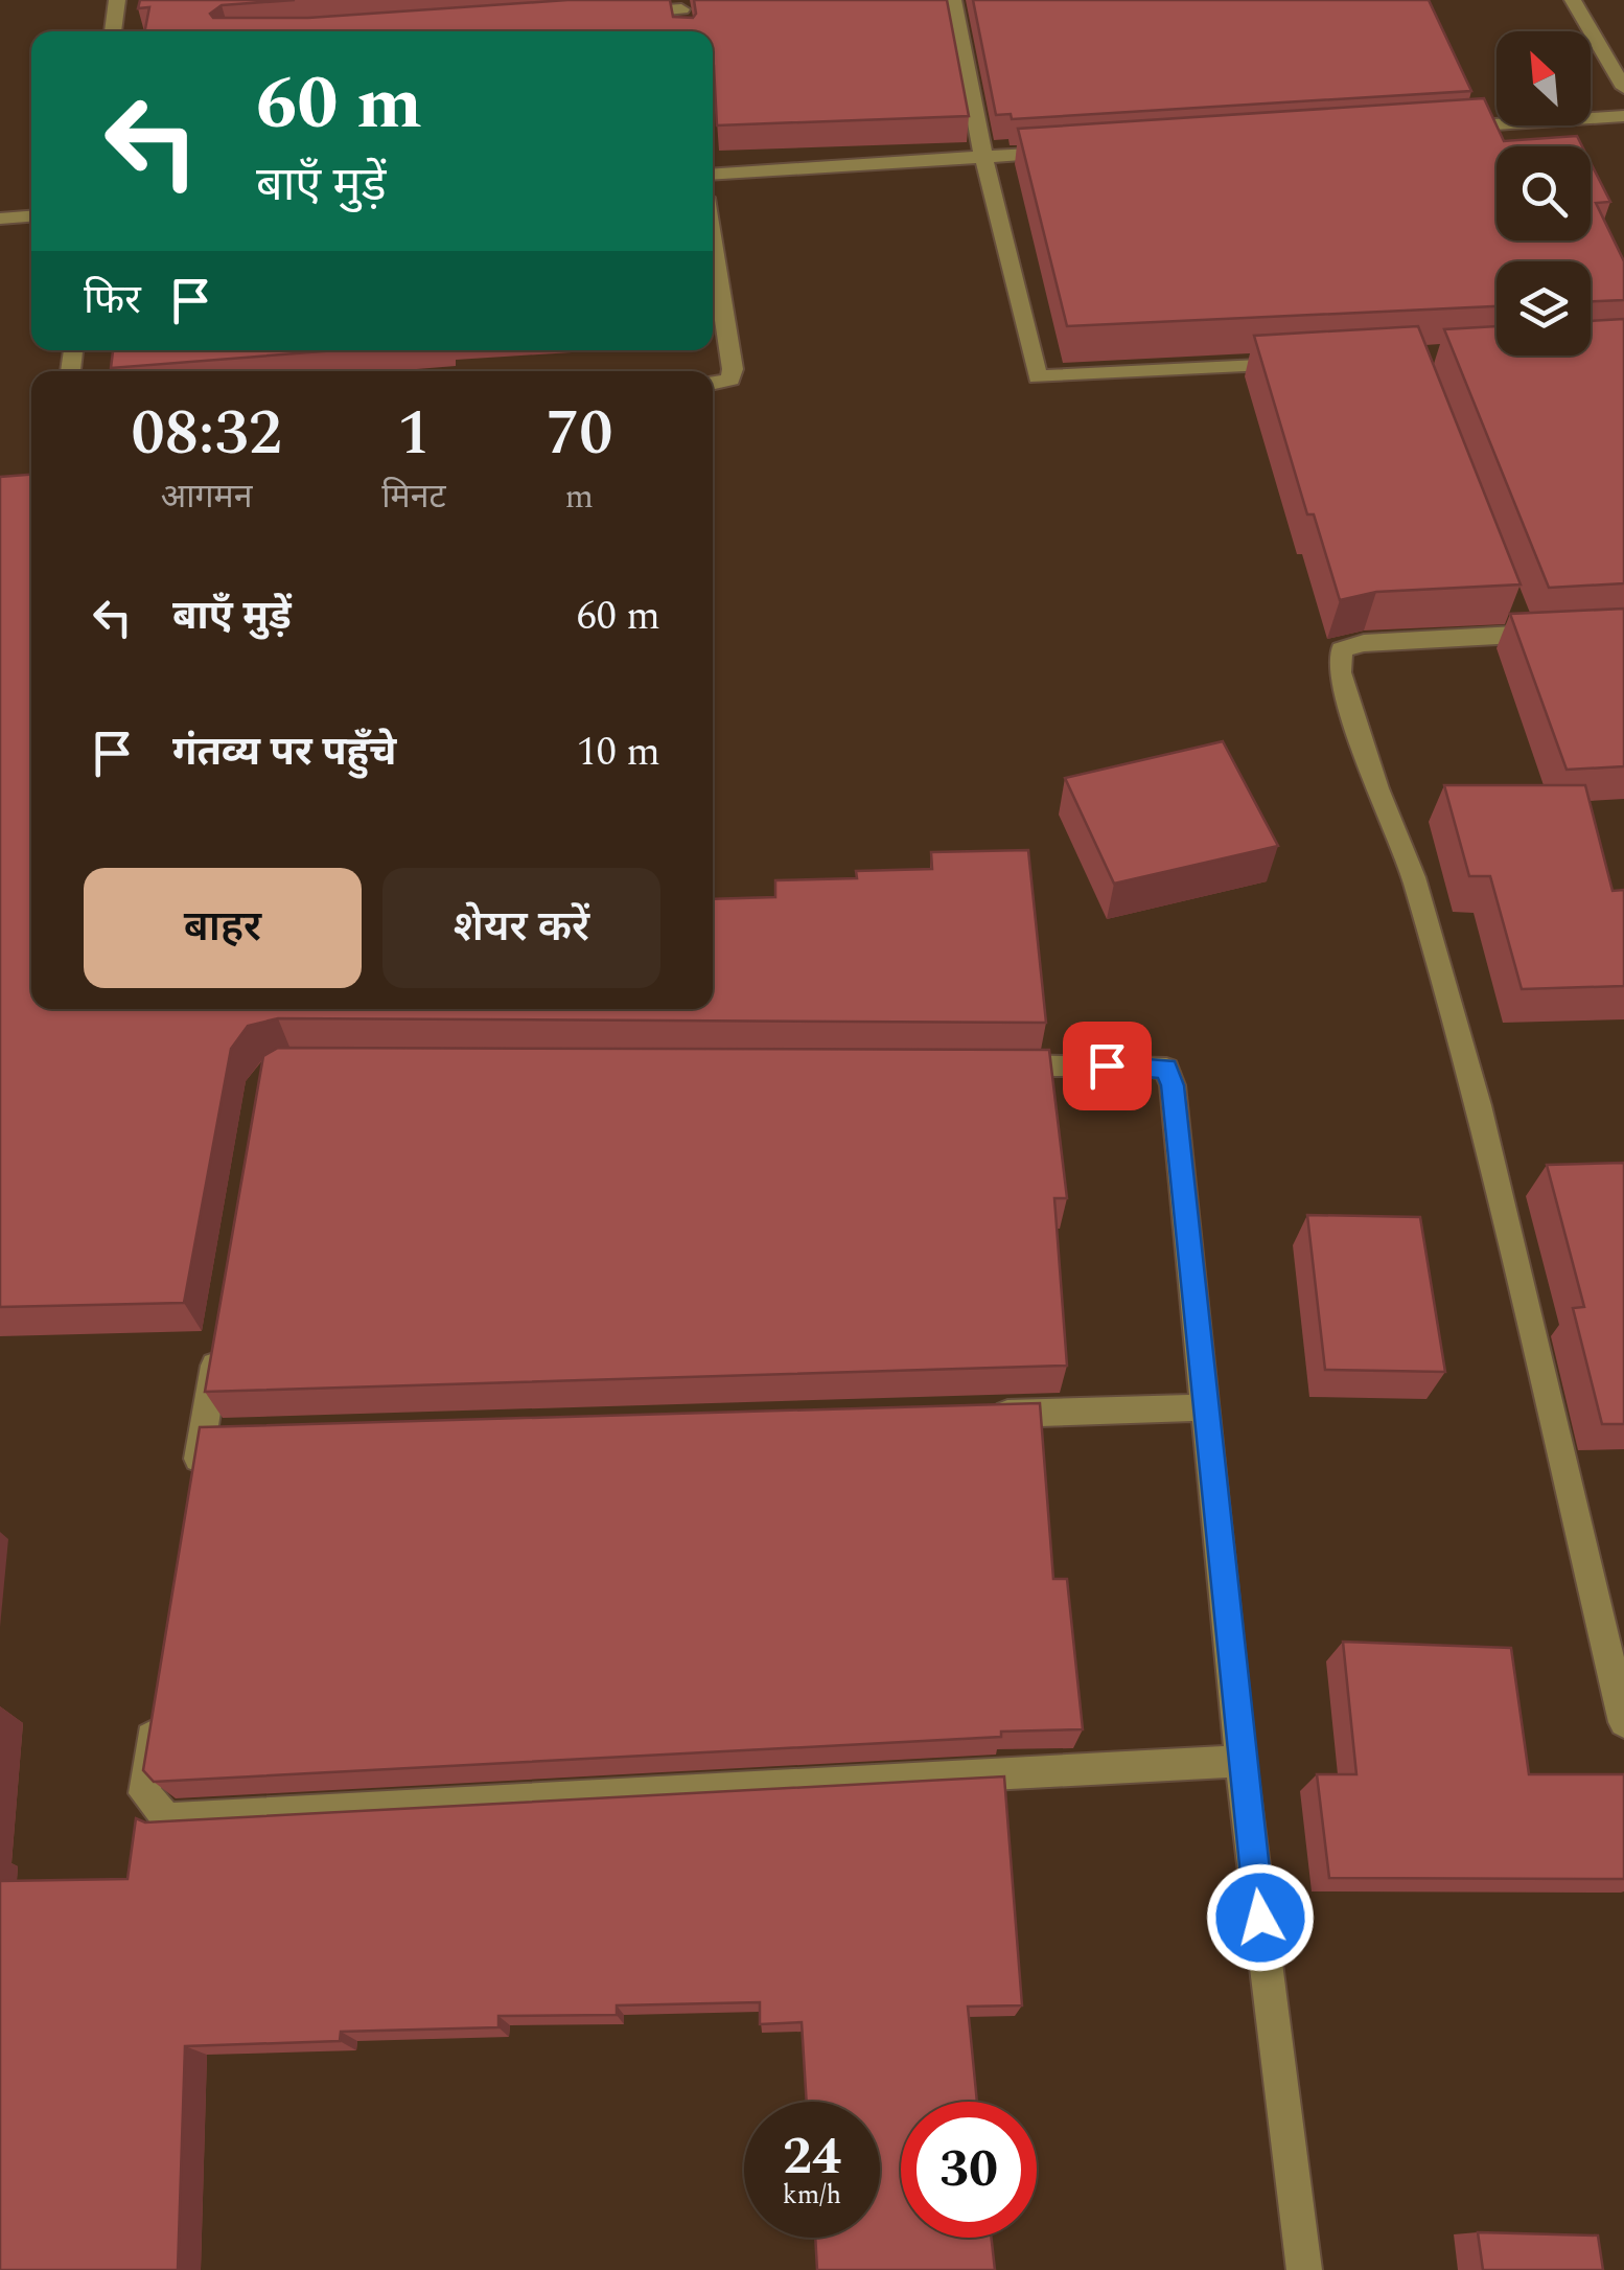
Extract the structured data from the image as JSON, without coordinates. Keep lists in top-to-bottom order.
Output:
{
  "north": "top left",
  "page": {
    "turn": ["60 m", "बाएँ मुड़ें"],
    "then": "फिर",
    "eta": [
      "08:32",
      "आगमन",
      "1",
      "मिनट",
      "70",
      "m"
    ],
    "list": [
      {
        "name": "बाएँ मुड़ें",
        "value": "60 m"
      },
      {
        "name": "गंतव्य पर पहुँचे",
        "value": "10 m"
      }
    ],
    "buttons": ["बाहर", "शेयर करें"],
    "speed": "24 km/h",
    "limit": "30"
  }
}
